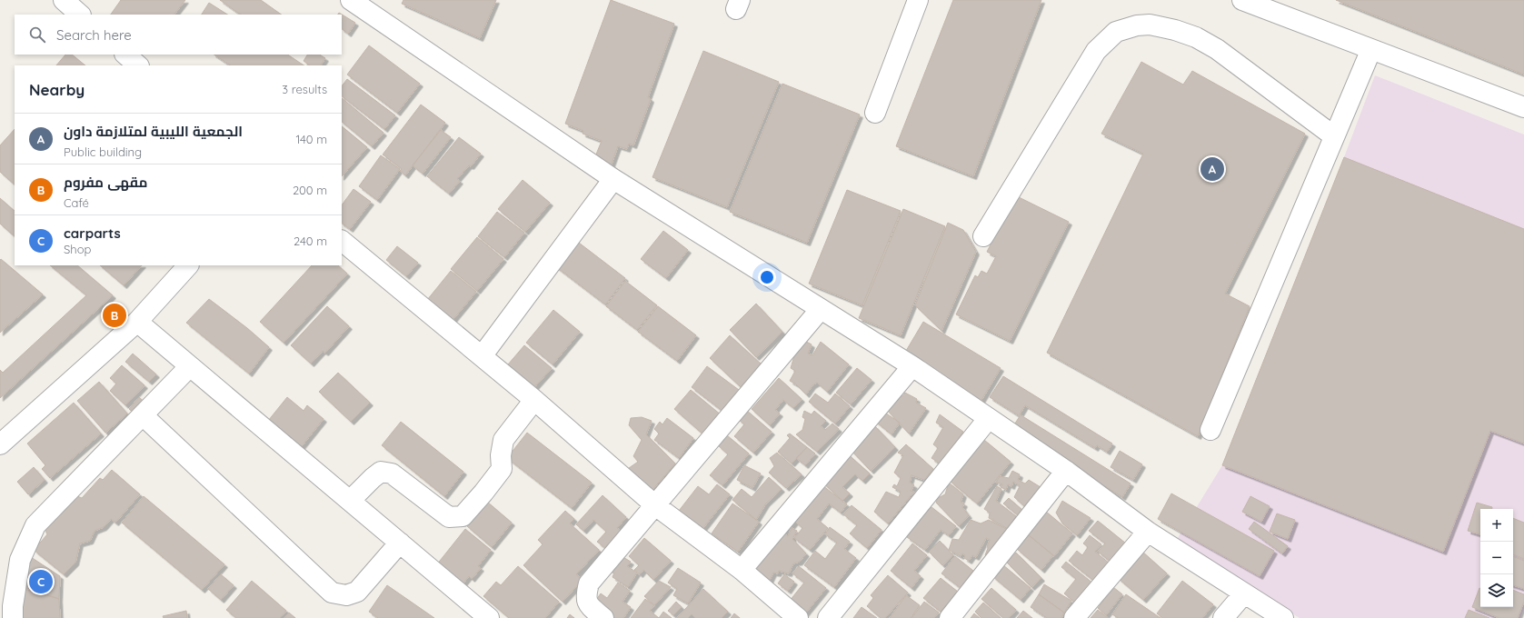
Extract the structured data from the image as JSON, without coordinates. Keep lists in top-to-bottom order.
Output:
{
  "page": {
    "search": "Search here",
    "heading": ["Nearby", "3 results"],
    "list": [
      {
        "mark": "A",
        "name": "الجمعية الليبية لمتلازمة داون",
        "note": "Public building",
        "value": "140 m"
      },
      {
        "mark": "B",
        "name": "مقهى مفروم",
        "note": "Café",
        "value": "200 m"
      },
      {
        "mark": "C",
        "name": "carparts",
        "note": "Shop",
        "value": "240 m"
      }
    ],
    "pins": ["A", "B", "C"],
    "map_buttons": ["+", "−"]
  }
}
